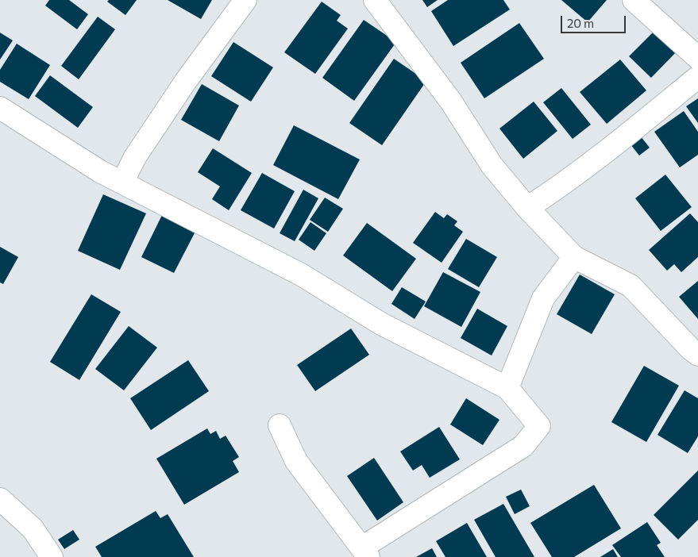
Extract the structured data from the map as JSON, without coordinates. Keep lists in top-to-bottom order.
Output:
{
  "scale_bar": "20 m"
}
